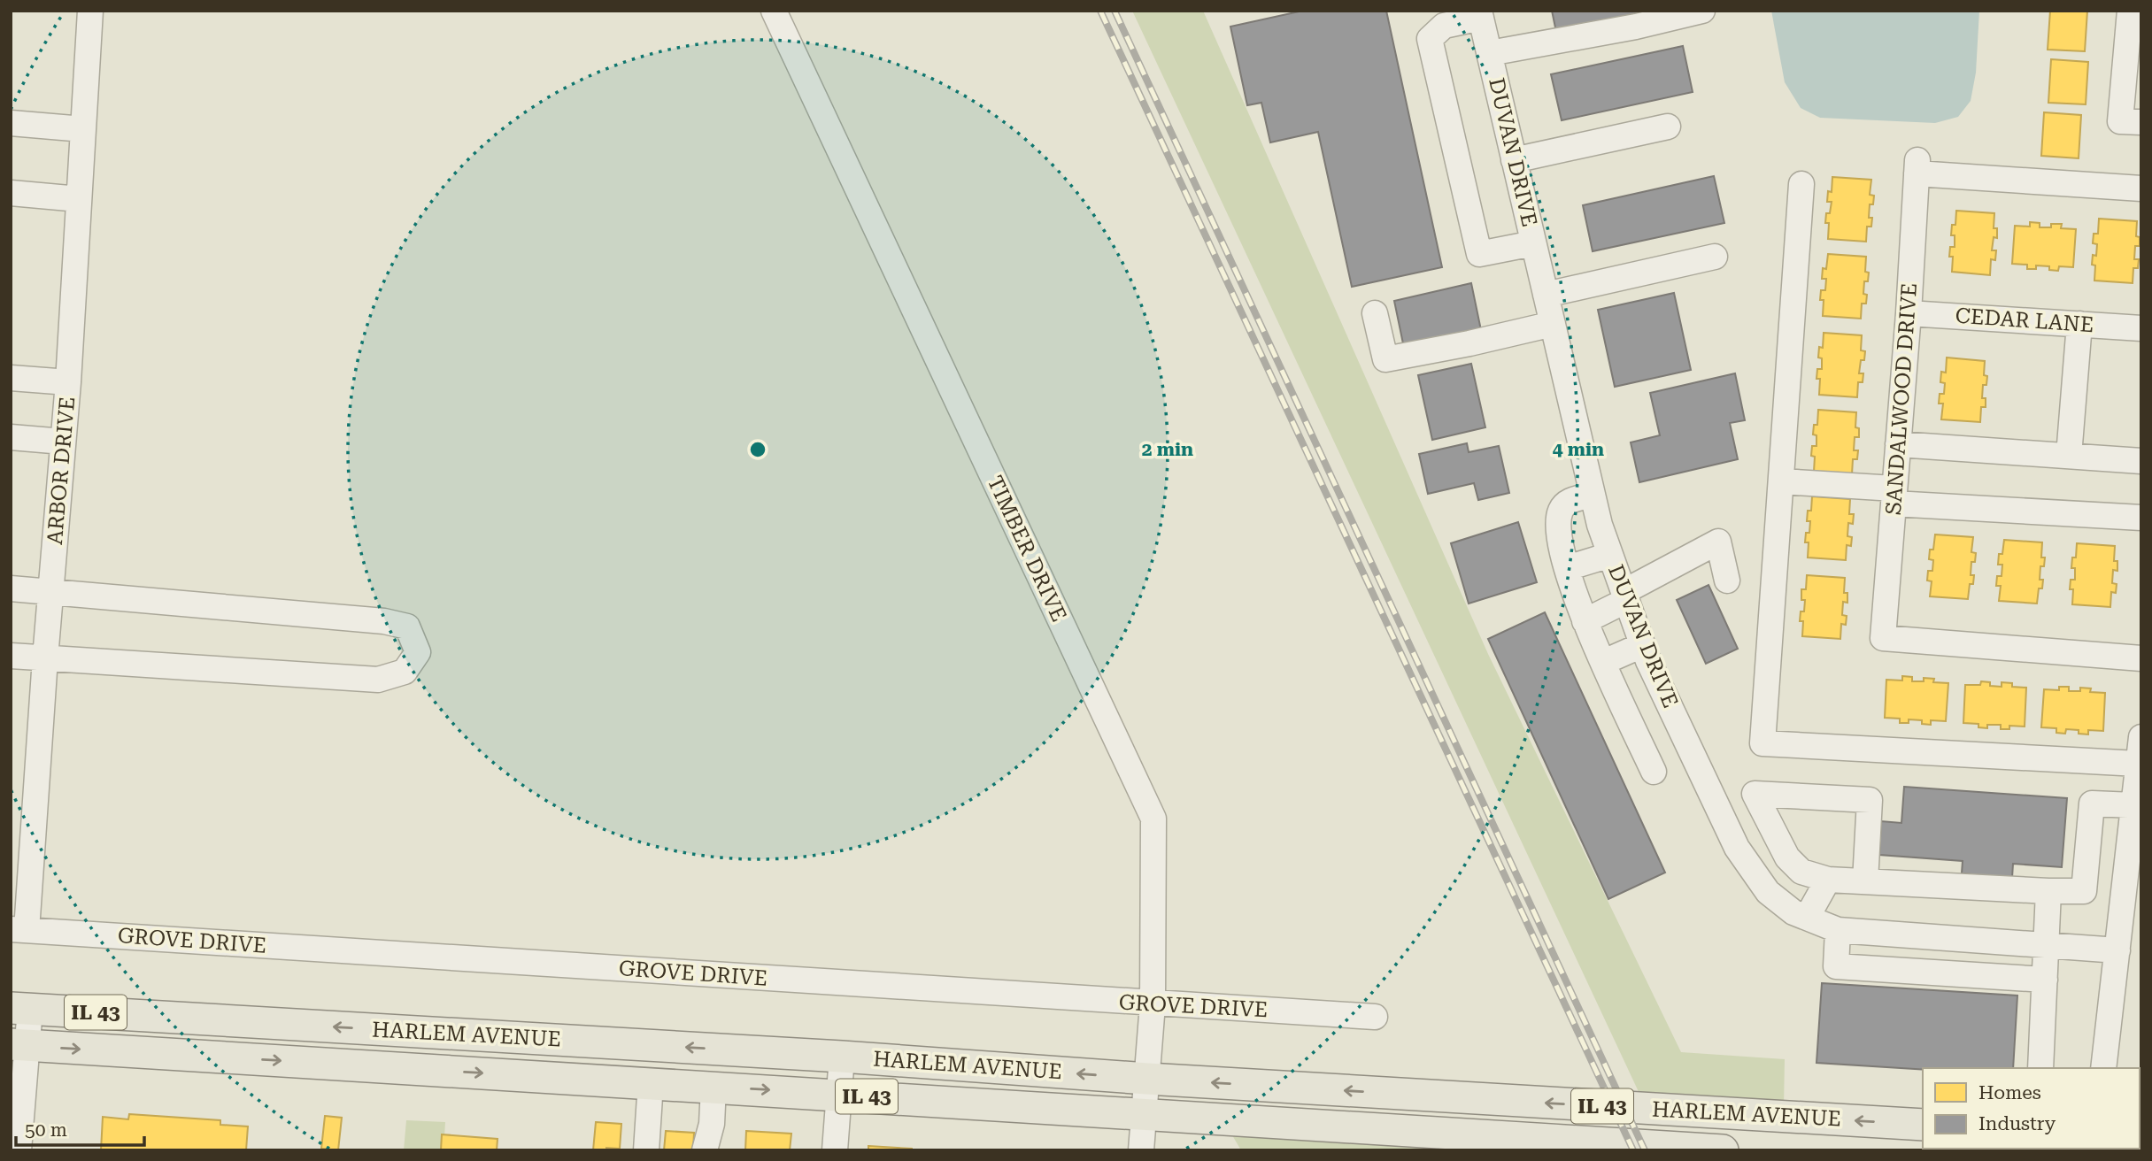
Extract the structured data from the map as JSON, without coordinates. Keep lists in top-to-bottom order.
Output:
{
  "streets": {
    "main road": ["IL 43", "HARLEM AVENUE"],
    "street": [
      "DUVAN DRIVE",
      "CEDAR LANE",
      "SANDALWOOD DRIVE",
      "ARBOR DRIVE",
      "TIMBER DRIVE",
      "GROVE DRIVE"
    ]
  },
  "crossings": [
    ["CEDAR LANE", "SANDALWOOD DRIVE"],
    ["ARBOR DRIVE", "GROVE DRIVE"],
    ["TIMBER DRIVE", "GROVE DRIVE"],
    ["TIMBER DRIVE", "HARLEM AVENUE"]
  ],
  "legend": ["Homes", "Industry"],
  "scale_bar": "50 m",
  "rings": ["2 min", "4 min"]
}
